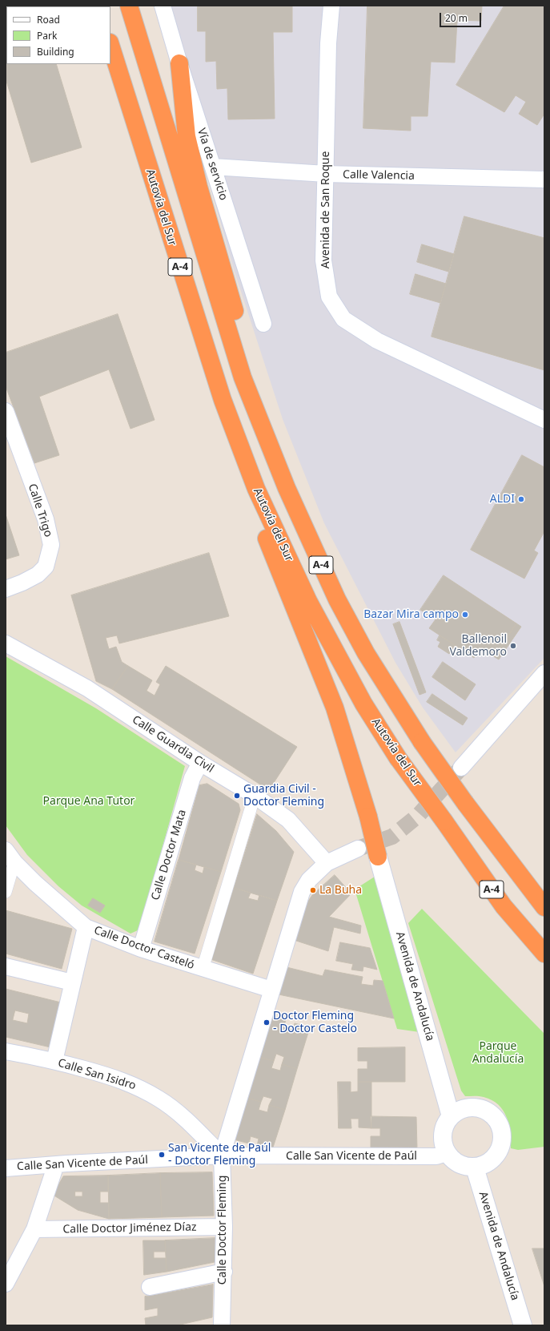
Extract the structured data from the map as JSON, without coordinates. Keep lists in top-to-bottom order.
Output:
{
  "streets": {
    "highway": ["Autovía del Sur", "A-4"],
    "street": [
      "Vía de servicio",
      "Calle Valencia",
      "Avenida de San Roque",
      "Calle Trigo",
      "Calle Guardia Civil",
      "Calle Doctor Mata",
      "Calle Doctor Casteló",
      "Avenida de Andalucía",
      "Calle San Isidro",
      "Calle San Vicente de Paúl",
      "Calle Doctor Jiménez Díaz",
      "Calle Doctor Fleming"
    ]
  },
  "crossings": [
    ["Vía de servicio", "Calle Valencia"],
    ["Calle Valencia", "Avenida de San Roque"],
    ["Calle Guardia Civil", "Calle Doctor Mata"],
    ["Calle Guardia Civil", "Calle Doctor Fleming"],
    ["Calle Doctor Mata", "Calle Doctor Casteló"],
    ["Calle Doctor Casteló", "Calle Doctor Fleming"],
    ["Avenida de Andalucía", "Calle San Vicente de Paúl"],
    ["Calle San Isidro", "Calle San Vicente de Paúl"],
    ["Calle San Isidro", "Calle Doctor Fleming"],
    ["Calle San Vicente de Paúl", "Calle Doctor Fleming"],
    ["Calle Doctor Jiménez Díaz", "Calle Doctor Fleming"]
  ],
  "parks": ["Parque Ana Tutor", "Parque Andalucía"],
  "places": [
    "ALDI",
    "Bazar Mira campo",
    "Ballenoil Valdemoro",
    "Guardia Civil - Doctor Fleming",
    "La Buha",
    "Doctor Fleming - Doctor Castelo",
    "San Vicente de Paúl - Doctor Fleming"
  ],
  "legend": ["Road", "Park", "Building"],
  "scale_bar": "20 m"
}
